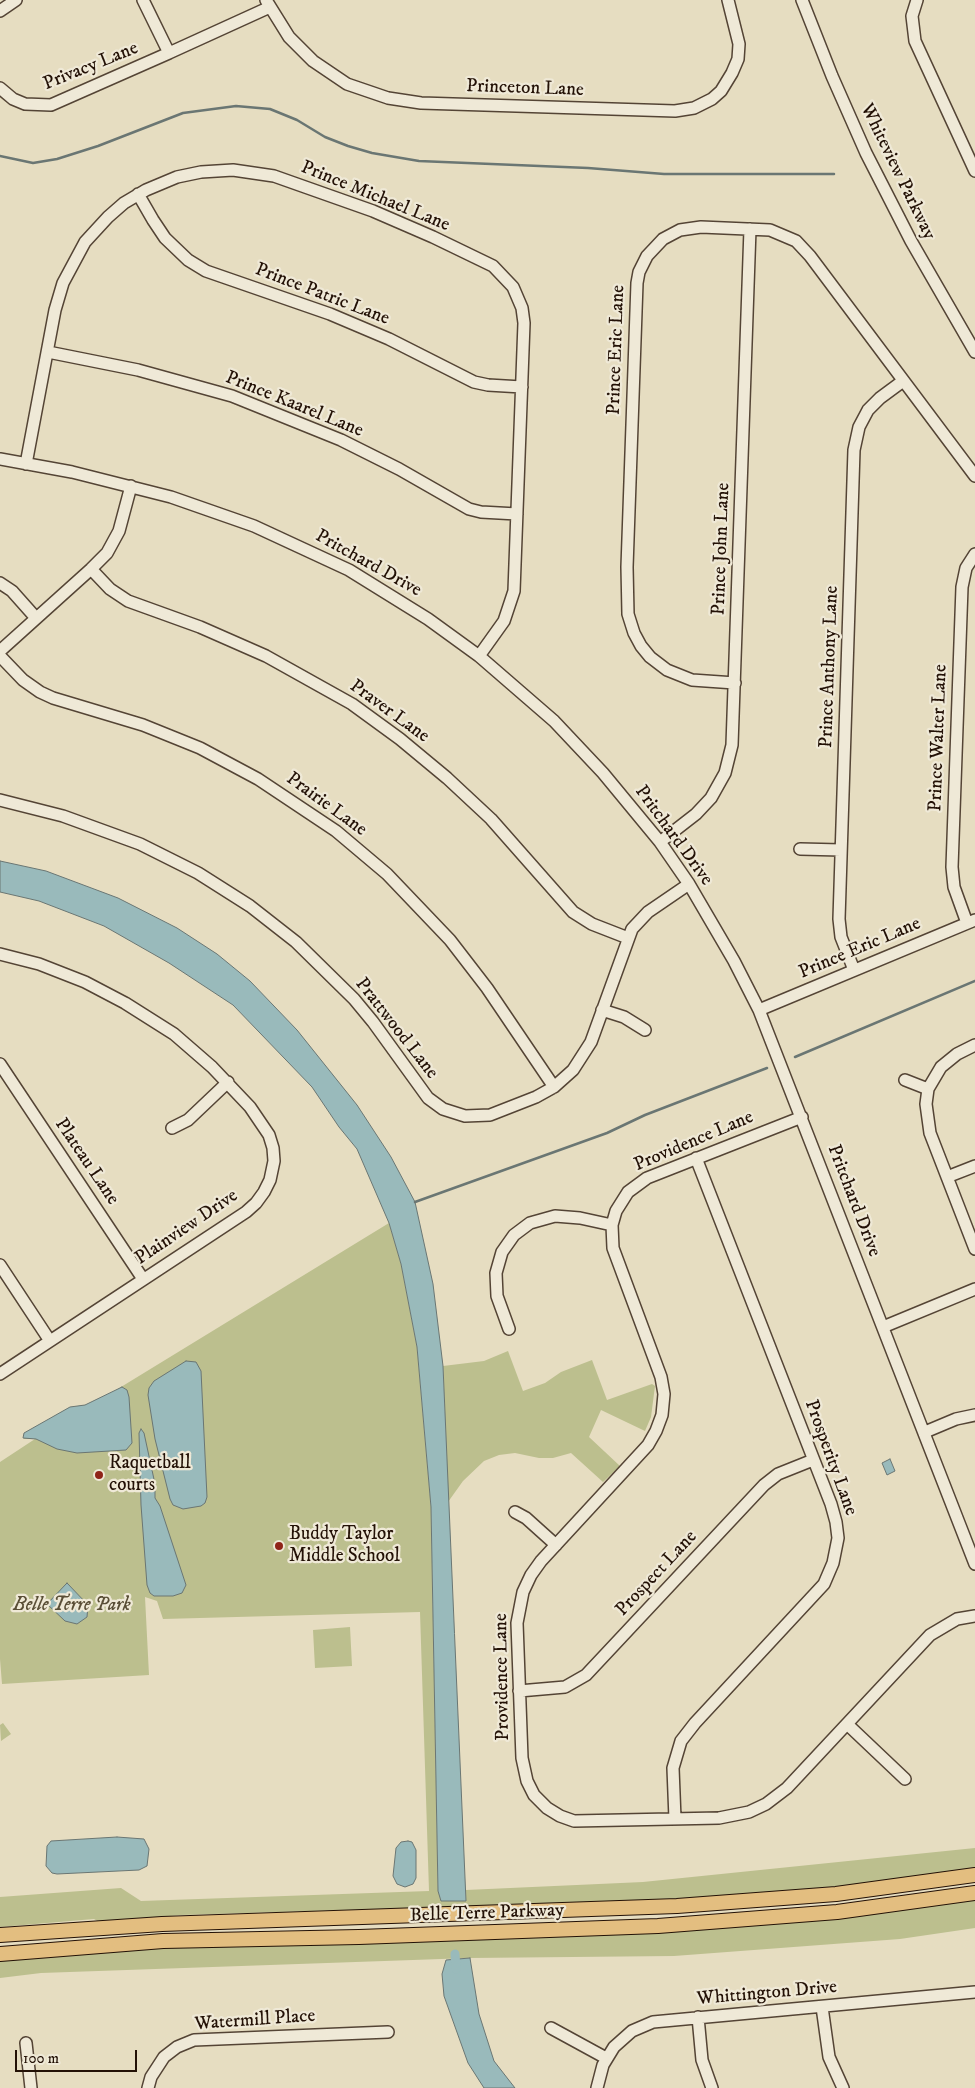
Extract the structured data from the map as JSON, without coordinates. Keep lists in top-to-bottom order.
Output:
{
  "streets": {
    "main road": ["Belle Terre Parkway"],
    "street": [
      "Privacy Lane",
      "Princeton Lane",
      "Whiteview Parkway",
      "Prince Michael Lane",
      "Prince Patric Lane",
      "Prince Eric Lane",
      "Prince Kaarel Lane",
      "Prince John Lane",
      "Pritchard Drive",
      "Prince Anthony Lane",
      "Praver Lane",
      "Prince Walter Lane",
      "Prairie Lane",
      "Prattwood Lane",
      "Providence Lane",
      "Plateau Lane",
      "Plainview Drive",
      "Prosperity Lane",
      "Prospect Lane",
      "Whittington Drive",
      "Watermill Place"
    ]
  },
  "crossings": [
    ["Privacy Lane", "Princeton Lane"],
    ["Prince Michael Lane", "Prince Patric Lane"],
    ["Prince Michael Lane", "Prince Kaarel Lane"],
    ["Prince Michael Lane", "Pritchard Drive"],
    ["Prince Eric Lane", "Prince John Lane"],
    ["Prince Eric Lane", "Pritchard Drive"],
    ["Prince Eric Lane", "Prince Anthony Lane"],
    ["Prince Eric Lane", "Prince Walter Lane"],
    ["Prince John Lane", "Pritchard Drive"],
    ["Pritchard Drive", "Prattwood Lane"],
    ["Pritchard Drive", "Providence Lane"],
    ["Praver Lane", "Prattwood Lane"],
    ["Prairie Lane", "Prattwood Lane"],
    ["Providence Lane", "Prosperity Lane"],
    ["Providence Lane", "Prospect Lane"],
    ["Plateau Lane", "Plainview Drive"],
    ["Prosperity Lane", "Prospect Lane"]
  ],
  "parks": ["Belle Terre Park"],
  "places": ["Raquetball courts", "Buddy Taylor Middle School"],
  "scale_bar": "100 m"
}
